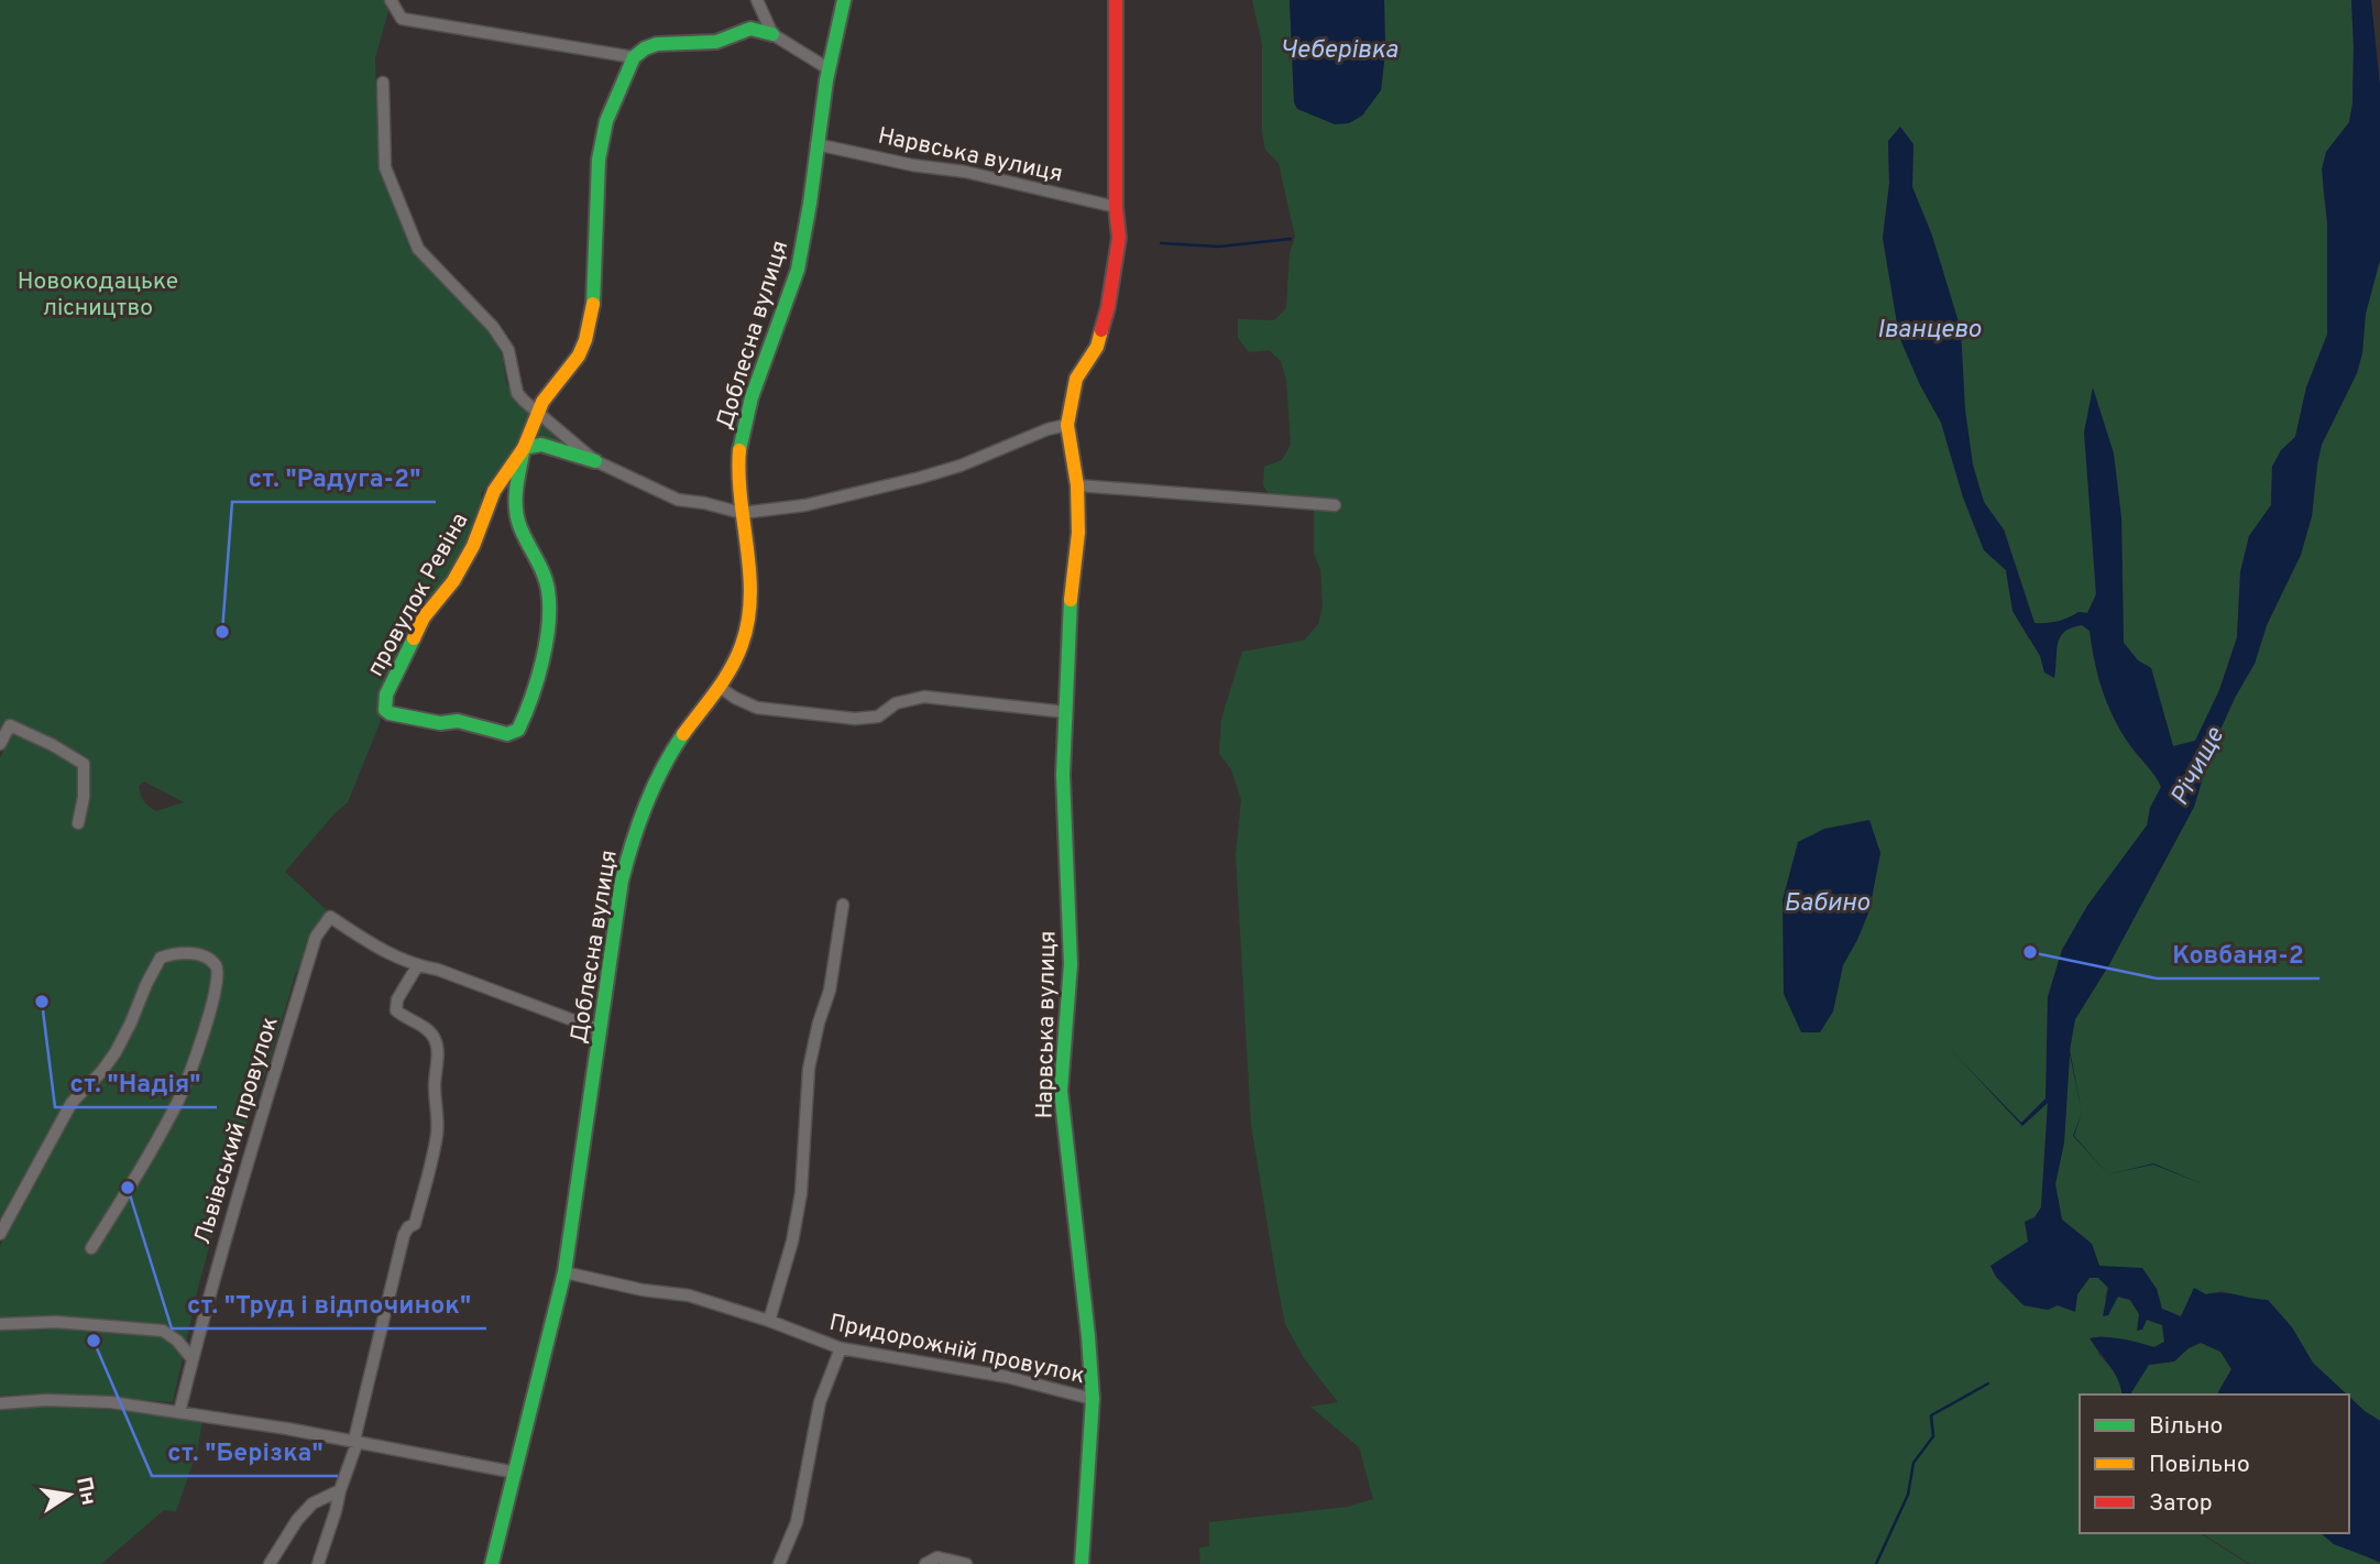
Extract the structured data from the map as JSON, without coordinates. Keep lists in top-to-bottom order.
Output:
{
  "streets": {
    "street": [
      "Нарвська вулиця",
      "Доблесна вулиця",
      "провулок Ревіна",
      "Львівський провулок",
      "Придорожній провулок"
    ]
  },
  "crossings": [
    ["Нарвська вулиця", "Доблесна вулиця"],
    ["Нарвська вулиця", "Придорожній провулок"],
    ["Доблесна вулиця", "Придорожній провулок"]
  ],
  "water": [
    "Чеберівка",
    "Іванцево",
    "Річище",
    "Бабино"
  ],
  "parks": ["Новокодацьке лісництво"],
  "places": [
    "ст. \"Радуга-2\"",
    "Ковбаня-2",
    "ст. \"Надія\"",
    "ст. \"Труд і відпочинок\"",
    "ст. \"Берізка\""
  ],
  "legend": ["Вільно", "Повільно", "Затор"],
  "north": "right"
}
